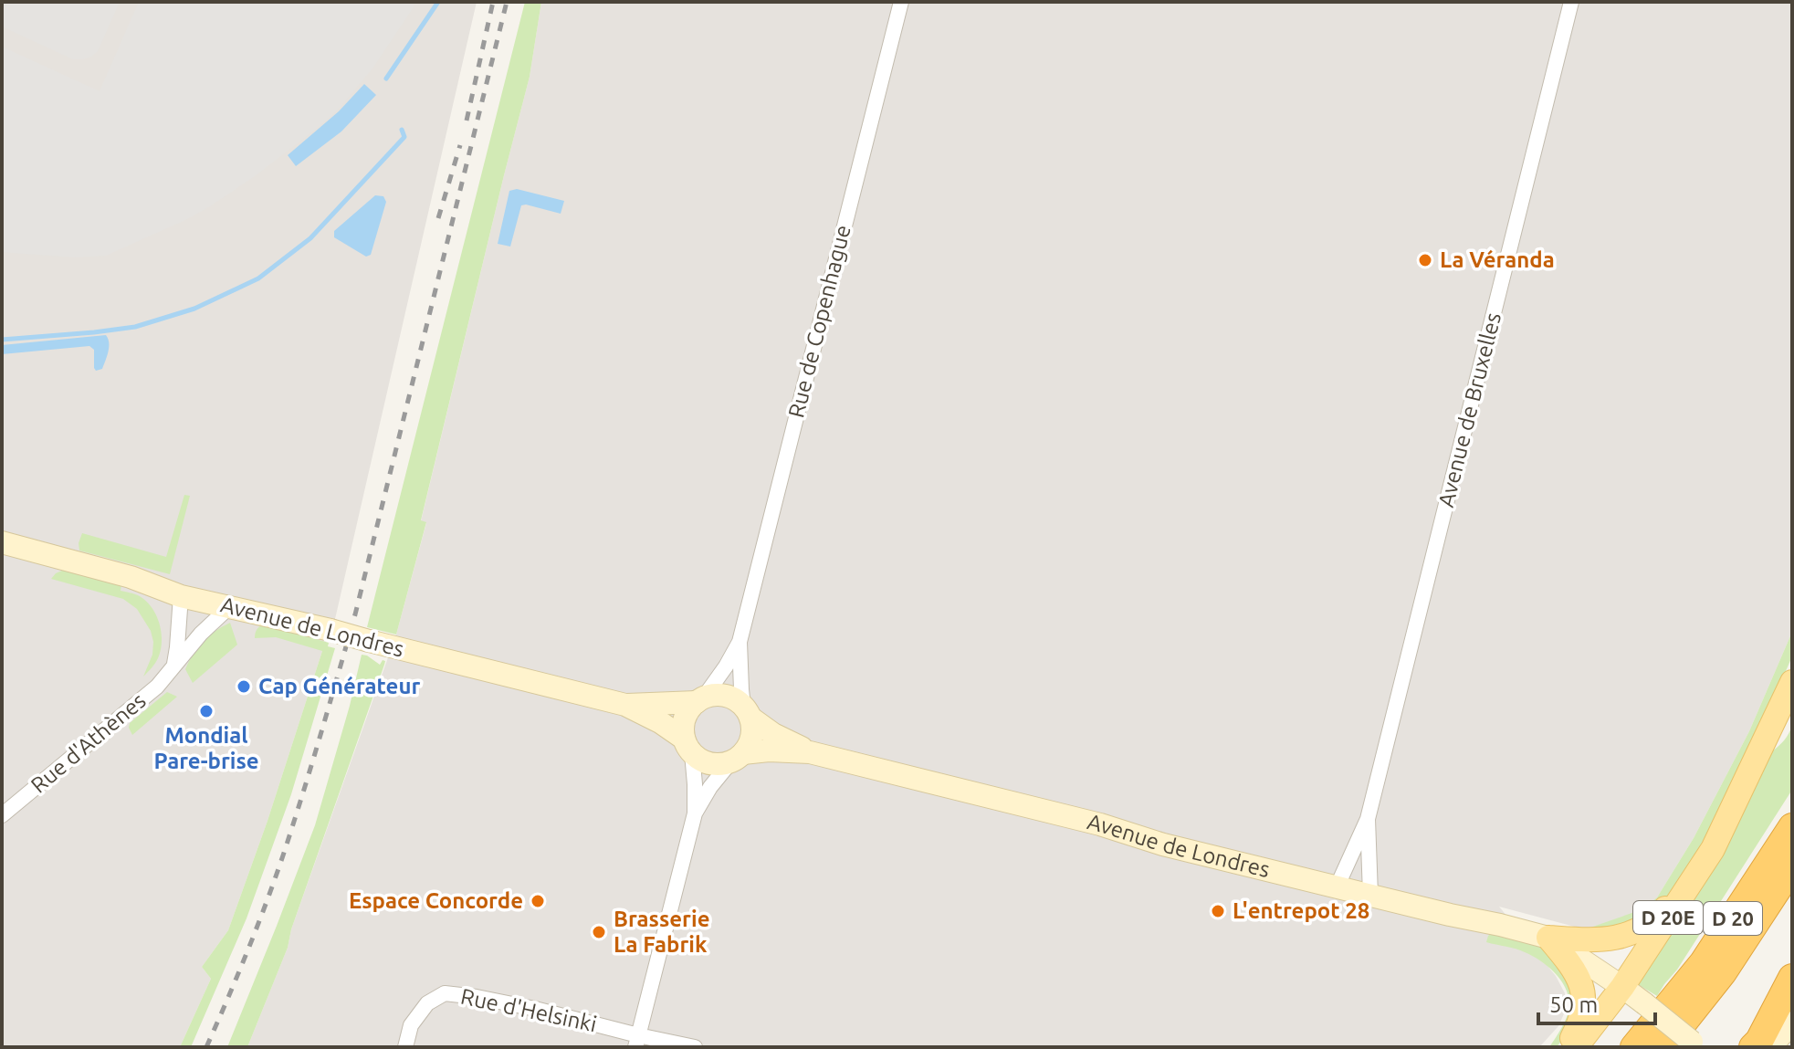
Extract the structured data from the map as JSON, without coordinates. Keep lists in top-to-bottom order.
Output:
{
  "streets": {
    "highway": ["D 20"],
    "main road": ["D 20E"],
    "street": [
      "Rue de Copenhague",
      "Avenue de Bruxelles",
      "Avenue de Londres",
      "Rue d'Athènes",
      "Rue d'Helsinki"
    ]
  },
  "crossings": [
    ["Rue de Copenhague", "Avenue de Londres"],
    ["Avenue de Bruxelles", "Avenue de Londres"],
    ["Avenue de Londres", "Rue d'Athènes"],
    ["Avenue de Londres", "D 20E"]
  ],
  "places": [
    "La Véranda",
    "Cap Générateur",
    "Mondial Pare-brise",
    "Espace Concorde",
    "L'entrepot 28",
    "Brasserie La Fabrik"
  ],
  "scale_bar": "50 m"
}
